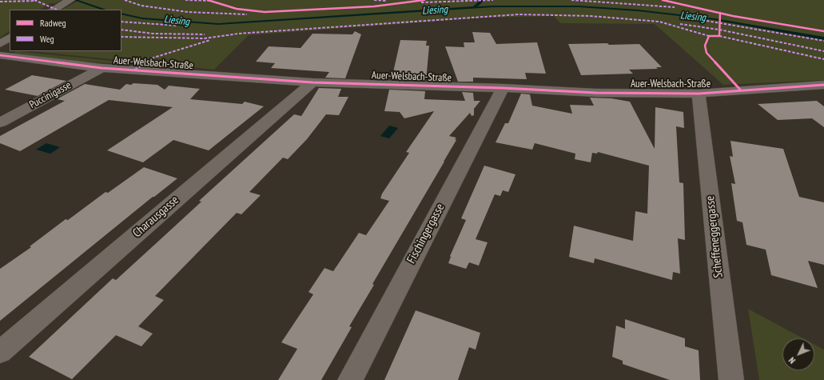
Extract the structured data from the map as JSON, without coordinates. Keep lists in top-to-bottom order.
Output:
{
  "streets": {
    "street": [
      "Auer-Welsbach-Straße",
      "Puccinigasse",
      "Charausgasse",
      "Fischingergasse",
      "Scheffeneggergasse"
    ]
  },
  "crossings": [
    ["Auer-Welsbach-Straße", "Puccinigasse"],
    ["Auer-Welsbach-Straße", "Charausgasse"],
    ["Auer-Welsbach-Straße", "Fischingergasse"],
    ["Auer-Welsbach-Straße", "Scheffeneggergasse"]
  ],
  "water": ["Liesing"],
  "legend": ["Radweg", "Weg"],
  "north": "bottom left"
}
